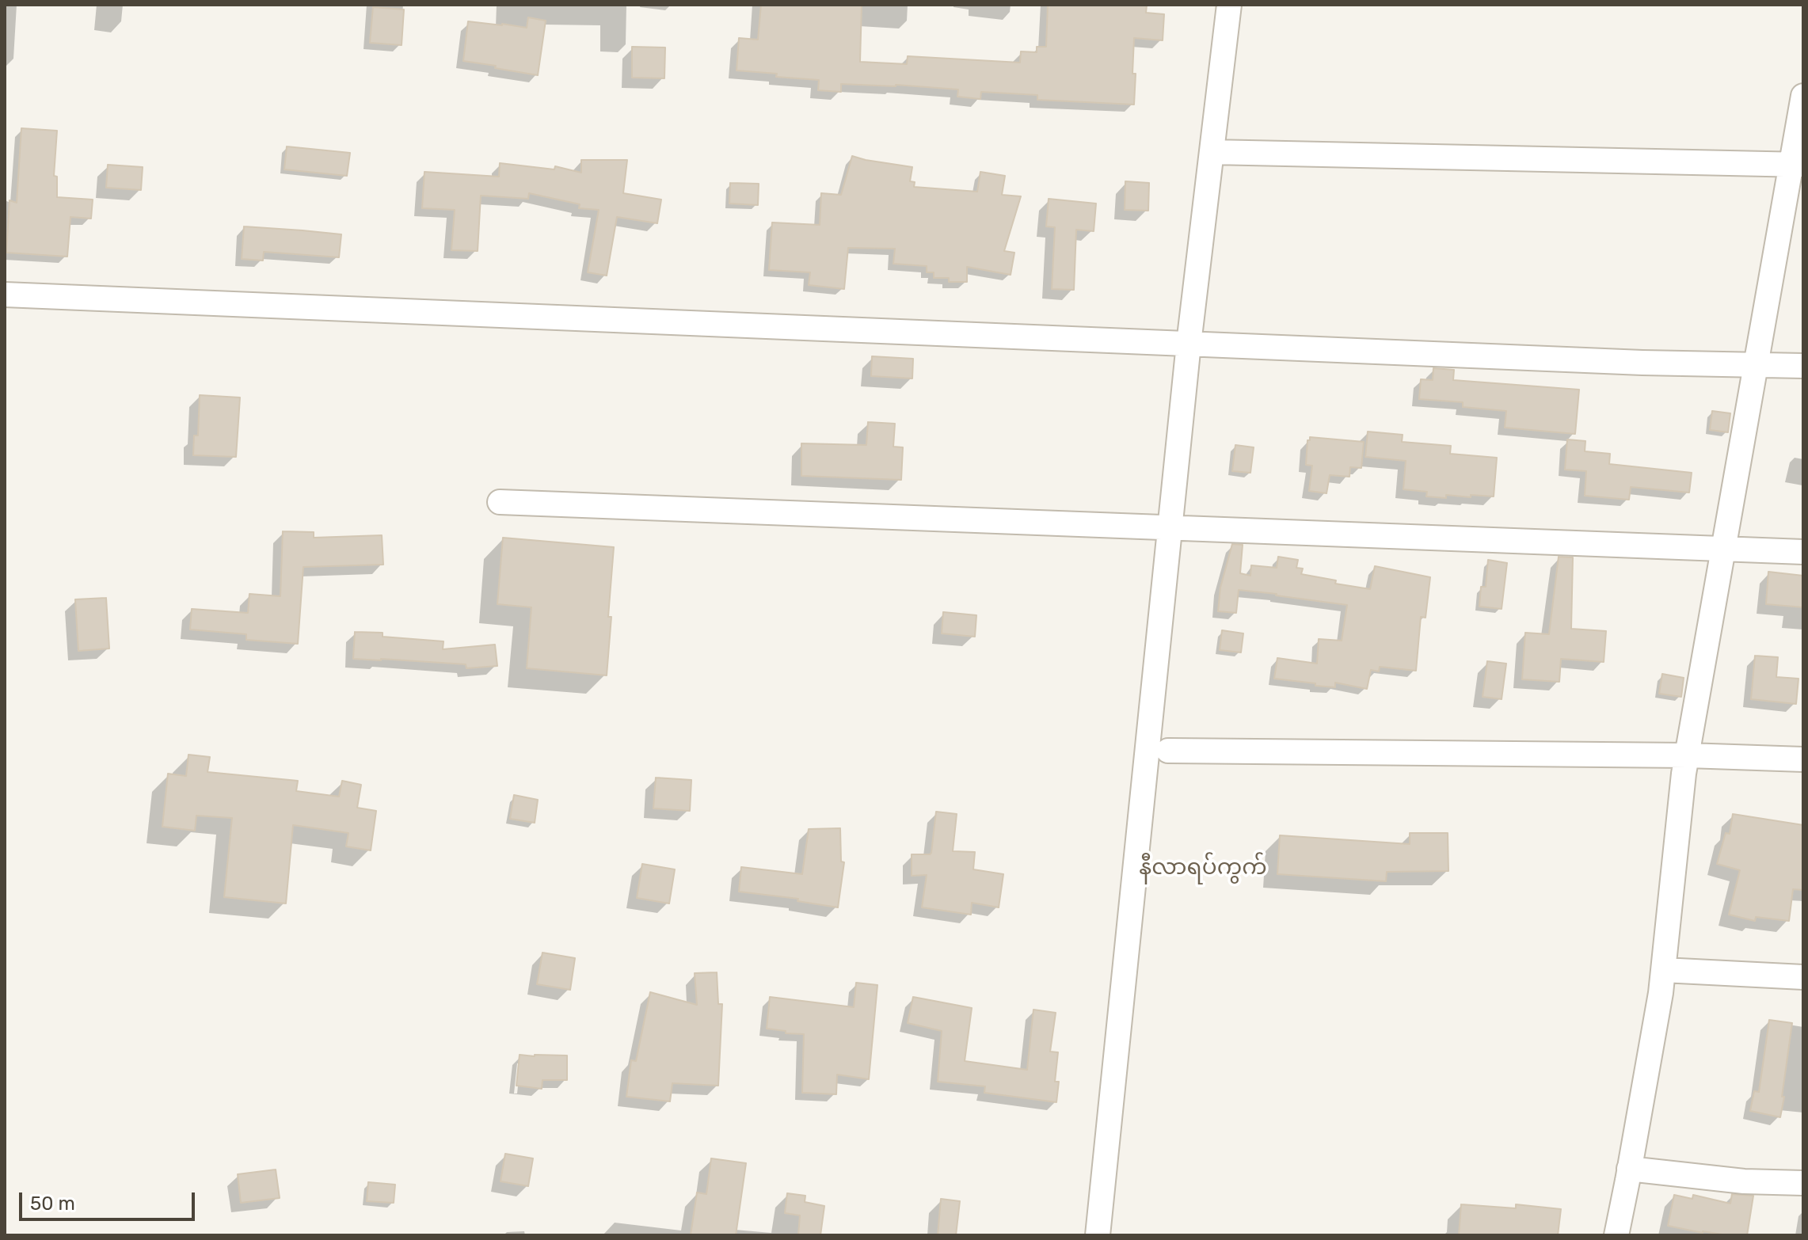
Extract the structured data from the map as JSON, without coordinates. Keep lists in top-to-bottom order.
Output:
{
  "districts": ["နီလာရပ်ကွက်"],
  "scale_bar": "50 m"
}
